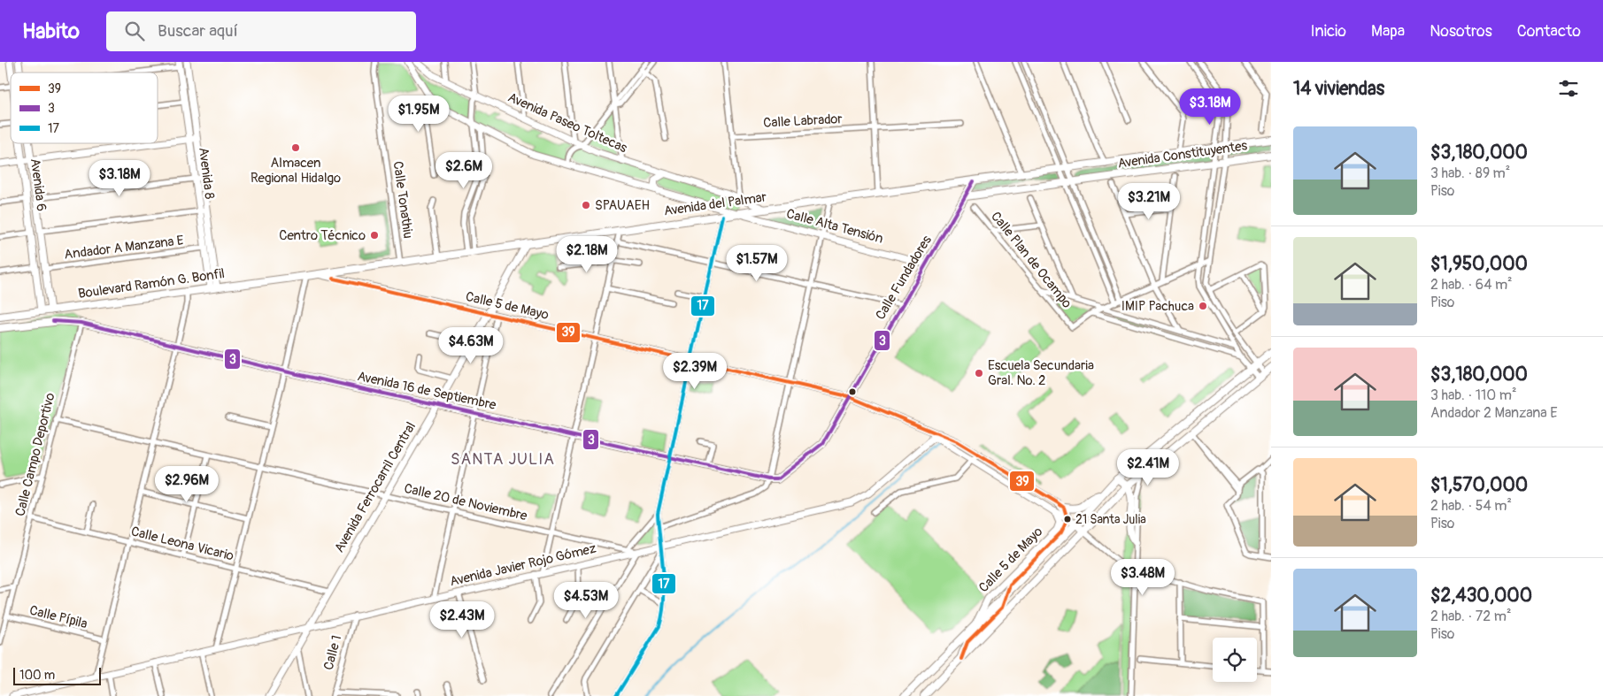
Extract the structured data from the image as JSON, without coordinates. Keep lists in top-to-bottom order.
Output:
{
  "streets": {
    "main road": [
      "Avenida Constituyentes",
      "Avenida del Palmar",
      "Calle Fundadores",
      "Boulevard Ramón G. Bonfil",
      "Avenida 16 de Septiembre"
    ],
    "street": [
      "Calle Labrador",
      "Avenida Paseo Toltecas",
      "Avenida 8",
      "Avenida 6",
      "Calle Tonathiu",
      "Calle Alta Tensión",
      "Andador A Manzana E",
      "Calle Plan de Ocampo",
      "Calle 5 de Mayo",
      "Calle Campo Deportivo",
      "Avenida Ferrocarril Central",
      "Calle 20 de Noviembre",
      "Calle Leona Vicario",
      "Avenida Javier Rojo Gómez",
      "Calle Pípila",
      "Calle 1"
    ]
  },
  "crossings": [
    ["Avenida Paseo Toltecas", "Avenida del Palmar"],
    ["Avenida Constituyentes", "Avenida del Palmar"],
    ["Avenida Constituyentes", "Calle Fundadores"],
    ["Avenida 8", "Andador A Manzana E"],
    ["Avenida 8", "Boulevard Ramón G. Bonfil"],
    ["Avenida 6", "Andador A Manzana E"],
    ["Avenida 6", "Boulevard Ramón G. Bonfil"],
    ["Calle Tonathiu", "Avenida del Palmar"],
    ["Avenida del Palmar", "Calle Alta Tensión"],
    ["Avenida del Palmar", "Calle Fundadores"],
    ["Avenida del Palmar", "Boulevard Ramón G. Bonfil"],
    ["Avenida del Palmar", "Calle 5 de Mayo"],
    ["Avenida del Palmar", "Avenida Ferrocarril Central"],
    ["Calle Alta Tensión", "Calle Fundadores"],
    ["Calle Fundadores", "Calle 5 de Mayo"],
    ["Calle Fundadores", "Avenida 16 de Septiembre"],
    ["Calle 5 de Mayo", "Avenida Ferrocarril Central"],
    ["Calle 5 de Mayo", "Avenida Javier Rojo Gómez"],
    ["Avenida 16 de Septiembre", "Calle Campo Deportivo"],
    ["Avenida 16 de Septiembre", "Avenida Ferrocarril Central"],
    ["Calle Campo Deportivo", "Calle 20 de Noviembre"],
    ["Calle Campo Deportivo", "Calle Leona Vicario"],
    ["Calle Campo Deportivo", "Calle Pípila"],
    ["Avenida Ferrocarril Central", "Calle 20 de Noviembre"],
    ["Avenida Ferrocarril Central", "Calle Leona Vicario"],
    ["Avenida Ferrocarril Central", "Avenida Javier Rojo Gómez"],
    ["Calle 20 de Noviembre", "Avenida Javier Rojo Gómez"],
    ["Avenida Javier Rojo Gómez", "Calle 1"]
  ],
  "districts": ["SANTA JULIA"],
  "places": [
    "Almacen Regional Hidalgo",
    "SPAUAEH",
    "Centro Técnico",
    "IMIP Pachuca",
    "Escuela Secundaria Gral. No. 2",
    "21 Santa Julia"
  ],
  "lines": ["transit line 3", "transit line 17", "transit line 39"],
  "legend": ["39", "3", "17"],
  "scale_bar": "100 m",
  "page": {
    "header": "Habito",
    "search": "Buscar aquí",
    "nav": [
      "Inicio",
      "Mapa",
      "Nosotros",
      "Contacto"
    ],
    "heading": "14 viviendas",
    "price": [
      "$3.18M",
      "$1.95M",
      "$2.6M",
      "$3.18M",
      "$3.21M",
      "$2.18M",
      "$1.57M",
      "$4.63M",
      "$2.39M",
      "$2.41M",
      "$2.96M",
      "$3.48M",
      "$4.53M",
      "$2.43M"
    ],
    "list": [
      {
        "name": "$3,180,000",
        "note": "3 hab. · 89 m² · Piso"
      },
      {
        "name": "$1,950,000",
        "note": "2 hab. · 64 m² · Piso"
      },
      {
        "name": "$3,180,000",
        "note": "3 hab. · 110 m² · Andador 2 Manzana E"
      },
      {
        "name": "$1,570,000",
        "note": "2 hab. · 54 m² · Piso"
      },
      {
        "name": "$2,430,000",
        "note": "2 hab. · 72 m² · Piso"
      }
    ],
    "scale": "100 m"
  }
}
